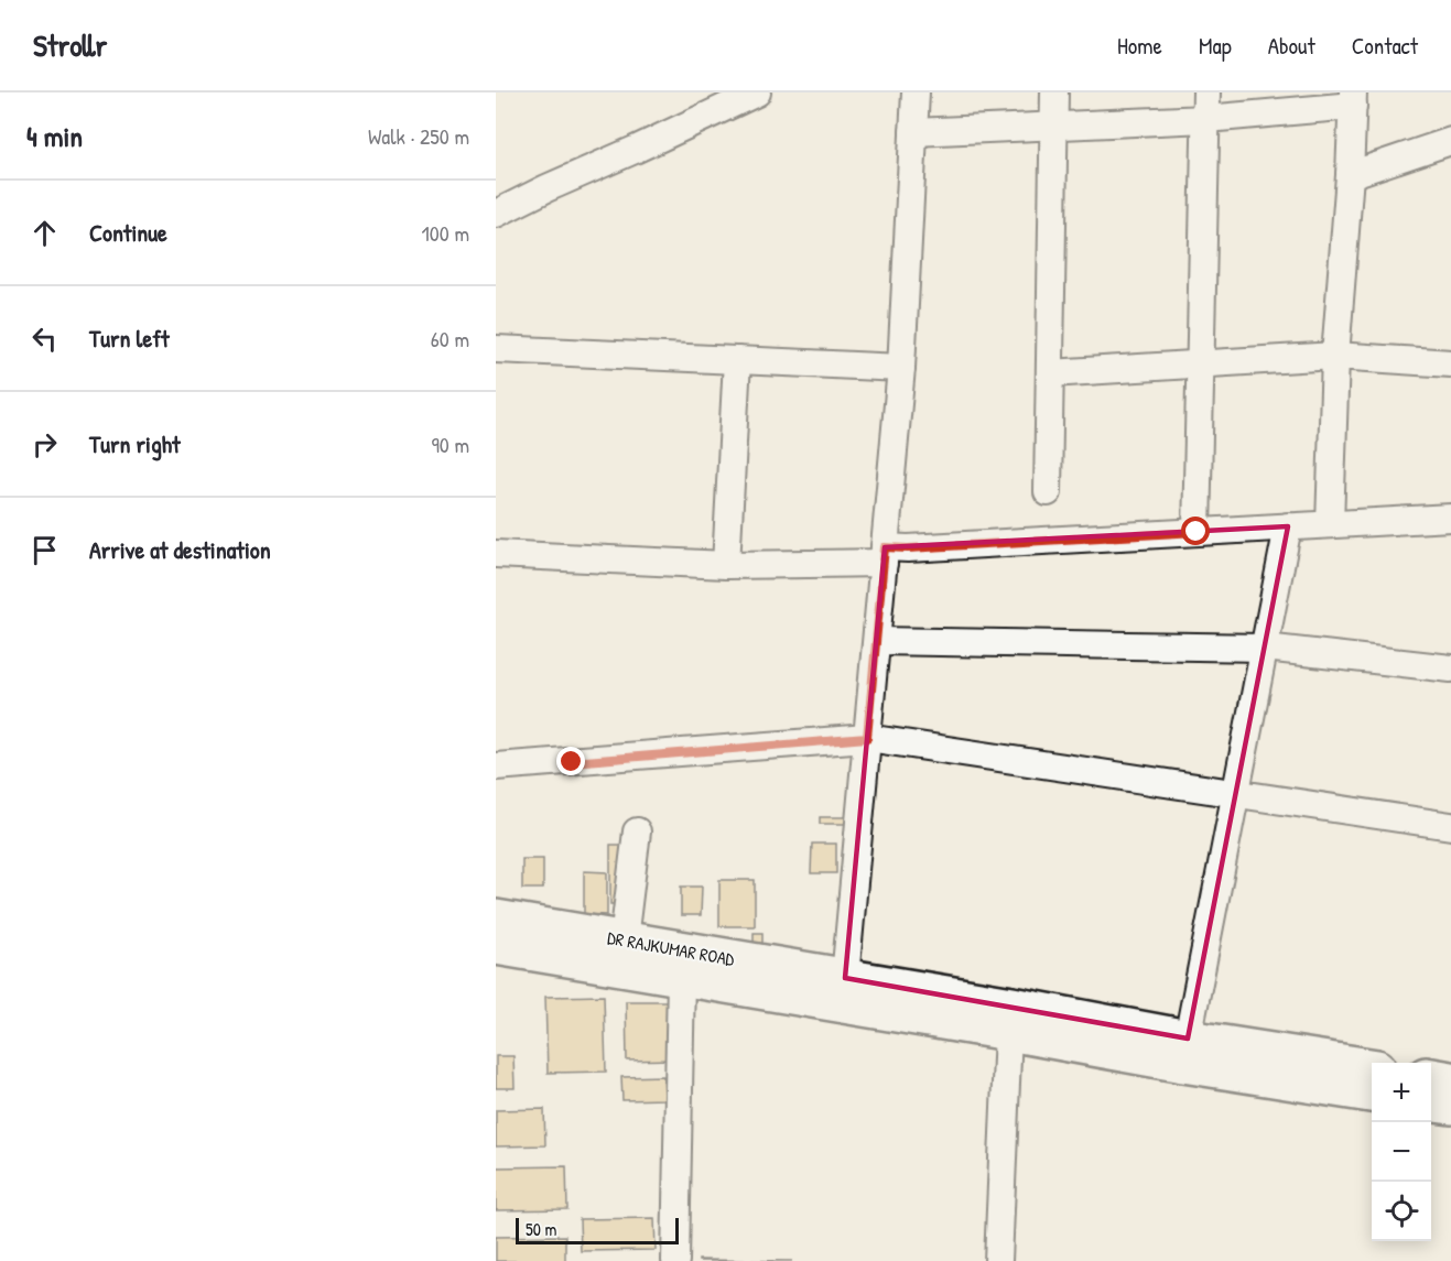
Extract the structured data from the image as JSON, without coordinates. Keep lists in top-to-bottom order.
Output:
{
  "streets": {
    "highway": ["DR RAJKUMAR ROAD"]
  },
  "scale_bar": "50 m",
  "page": {
    "header": "Strollr",
    "nav": [
      "Home",
      "Map",
      "About",
      "Contact"
    ],
    "heading": ["4 min", "Walk · 250 m"],
    "list": [
      ["Continue", "100 m"],
      ["Turn left", "60 m"],
      ["Turn right", "90 m"],
      "Arrive at destination"
    ],
    "map_buttons": ["+", "−"],
    "scale": "50 m"
  }
}
